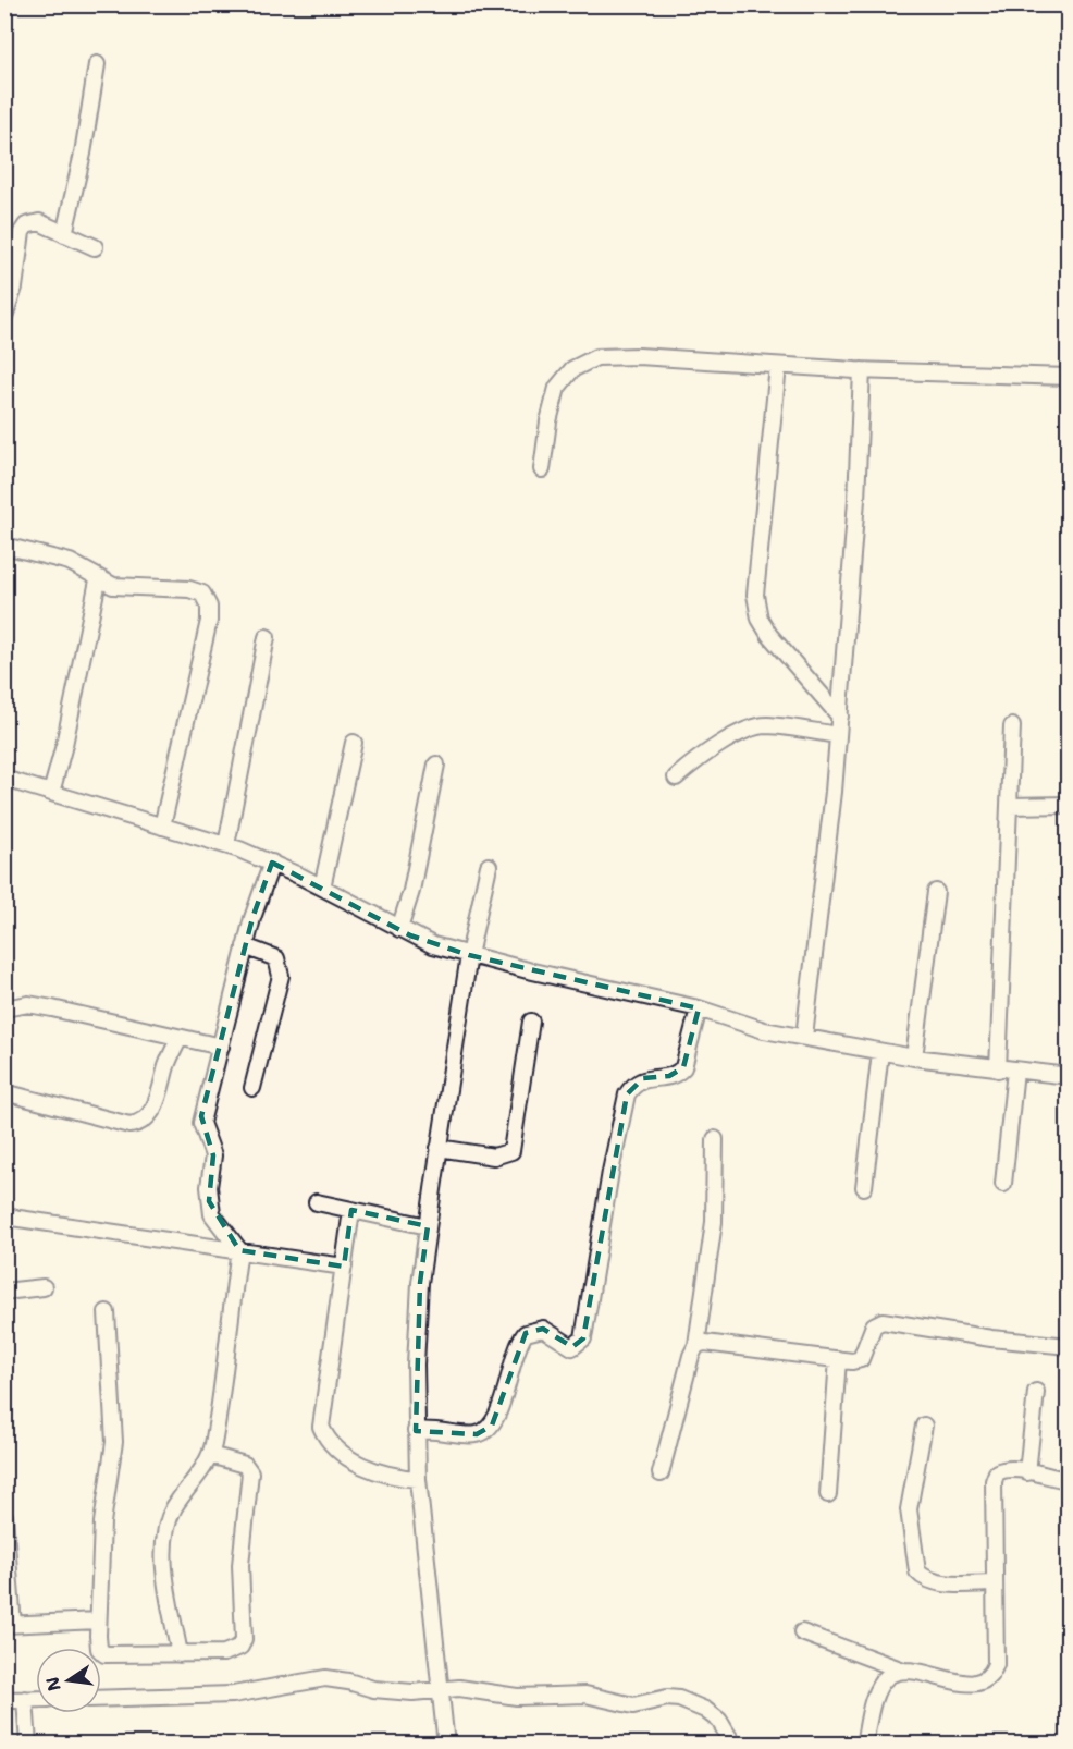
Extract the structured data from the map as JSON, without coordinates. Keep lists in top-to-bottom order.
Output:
{
  "north": "left"
}
